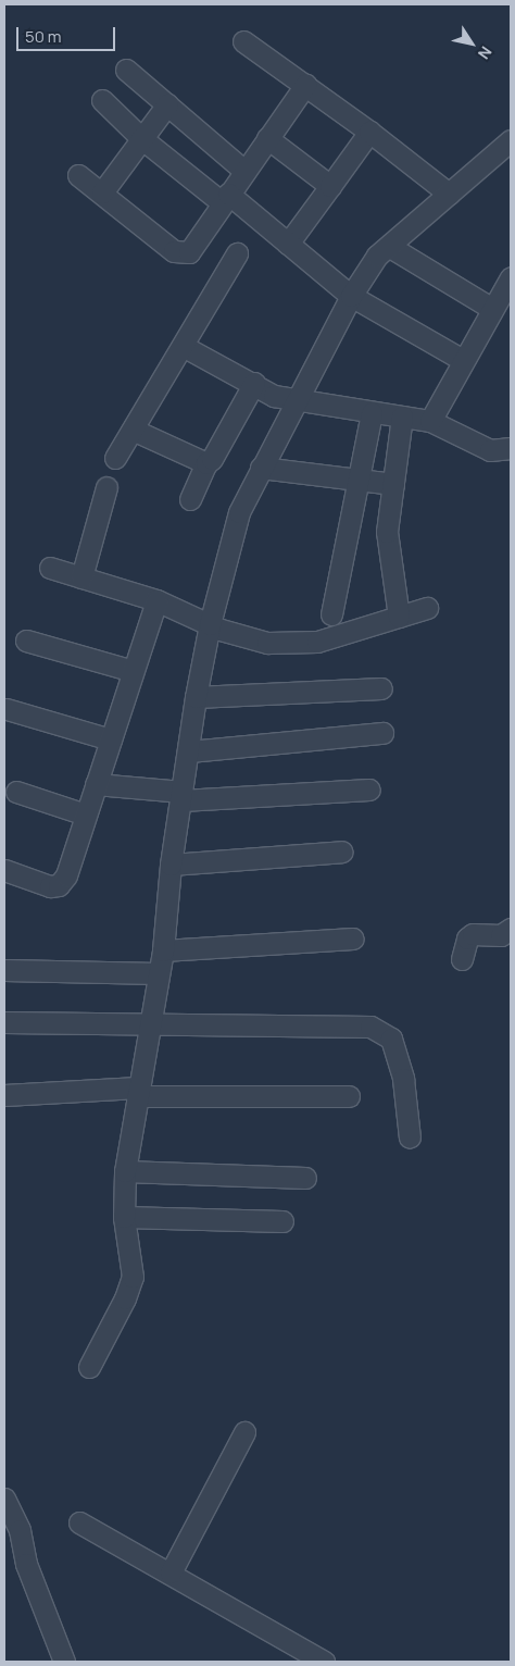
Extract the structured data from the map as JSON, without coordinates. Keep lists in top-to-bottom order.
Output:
{
  "scale_bar": "50 m",
  "north": "bottom right"
}
